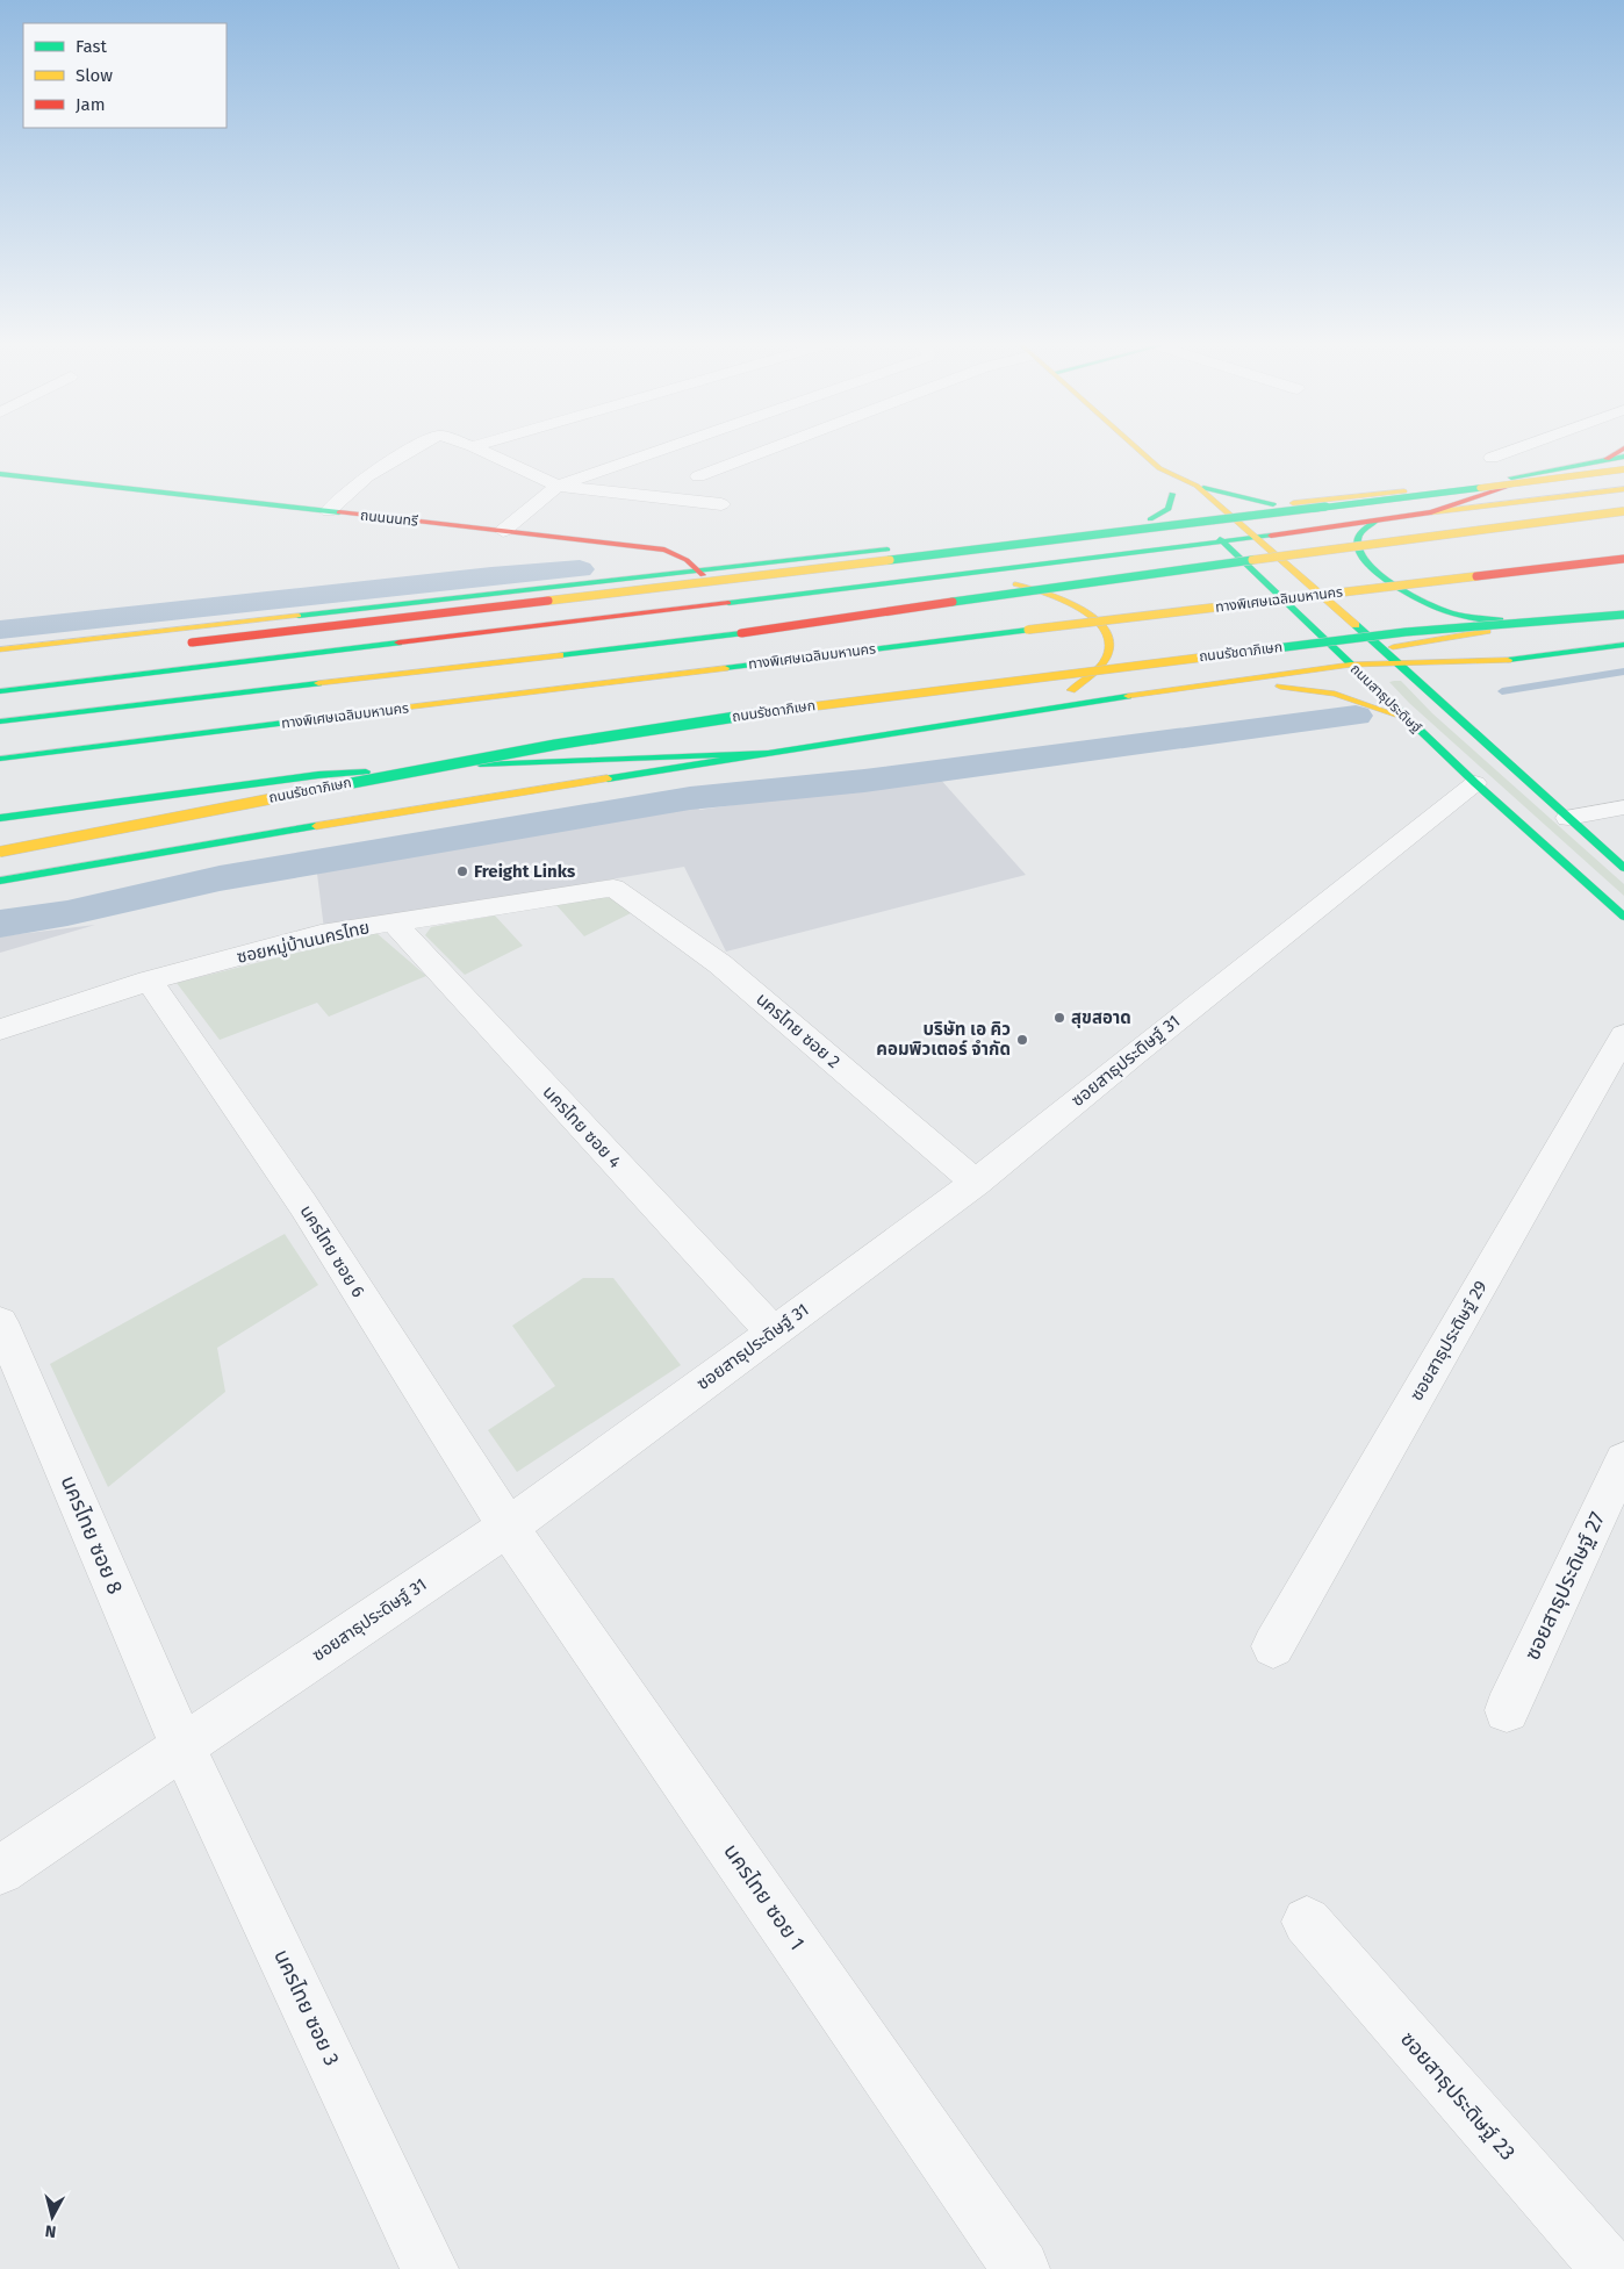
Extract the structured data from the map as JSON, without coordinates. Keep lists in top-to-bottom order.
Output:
{
  "streets": {
    "main road": [
      "ถนนนนทรี",
      "ทางพิเศษเฉลิมมหานคร",
      "ถนนรัชดาภิเษก",
      "ถนนสาธุประดิษฐ์"
    ],
    "street": [
      "ซอยหมู่บ้านนครไทย",
      "นครไทย ซอย 2",
      "ซอยสาธุประดิษฐ์ 31",
      "นครไทย ซอย 4",
      "นครไทย ซอย 6",
      "ซอยสาธุประดิษฐ์ 29",
      "นครไทย ซอย 8",
      "ซอยสาธุประดิษฐ์ 27",
      "นครไทย ซอย 1",
      "นครไทย ซอย 3",
      "ซอยสาธุประดิษฐ์ 23"
    ]
  },
  "crossings": [
    ["ถนนรัชดาภิเษก", "ถนนสาธุประดิษฐ์"],
    ["ถนนสาธุประดิษฐ์", "ซอยสาธุประดิษฐ์ 31"],
    ["ซอยหมู่บ้านนครไทย", "นครไทย ซอย 2"],
    ["ซอยหมู่บ้านนครไทย", "นครไทย ซอย 4"],
    ["ซอยหมู่บ้านนครไทย", "นครไทย ซอย 6"],
    ["นครไทย ซอย 2", "ซอยสาธุประดิษฐ์ 31"],
    ["ซอยสาธุประดิษฐ์ 31", "นครไทย ซอย 4"],
    ["ซอยสาธุประดิษฐ์ 31", "นครไทย ซอย 6"],
    ["ซอยสาธุประดิษฐ์ 31", "นครไทย ซอย 8"],
    ["ซอยสาธุประดิษฐ์ 31", "นครไทย ซอย 1"],
    ["ซอยสาธุประดิษฐ์ 31", "นครไทย ซอย 3"],
    ["นครไทย ซอย 6", "นครไทย ซอย 1"],
    ["นครไทย ซอย 8", "นครไทย ซอย 3"]
  ],
  "places": ["Freight Links", "สุขสอาด", "บริษัท เอ คิว คอมพิวเตอร์ จำกัด"],
  "legend": ["Fast", "Slow", "Jam"],
  "north": "bottom"
}
